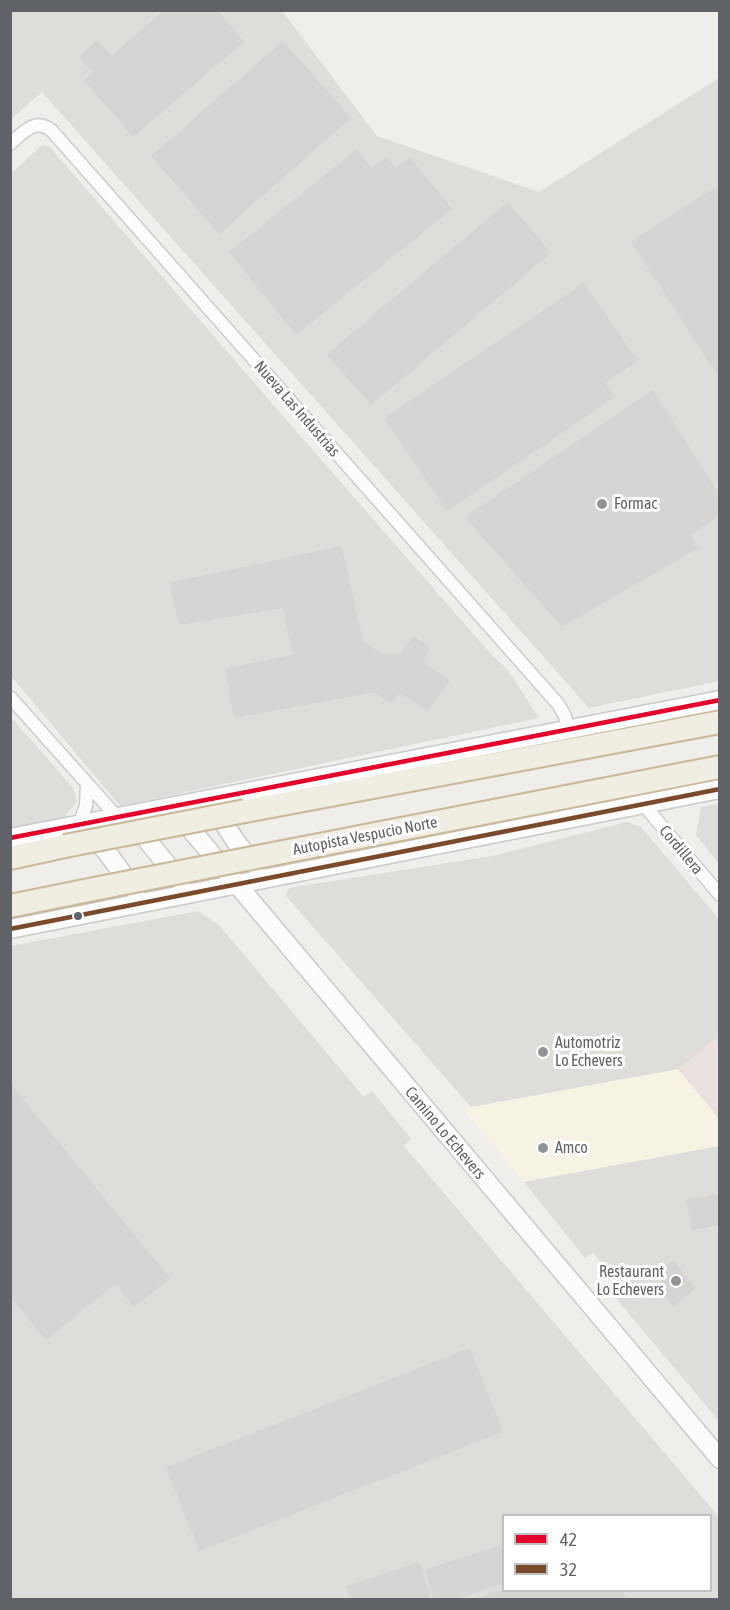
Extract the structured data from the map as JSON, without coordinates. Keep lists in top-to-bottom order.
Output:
{
  "streets": {
    "highway": ["Autopista Vespucio Norte"],
    "main road": ["Camino Lo Echevers"],
    "street": ["Nueva Las Industrias", "Cordillera"]
  },
  "places": [
    "Formac",
    "Automotriz Lo Echevers",
    "Amco",
    "Restaurant Lo Echevers"
  ],
  "lines": ["transit line 42", "transit line 32"],
  "legend": ["42", "32"]
}
